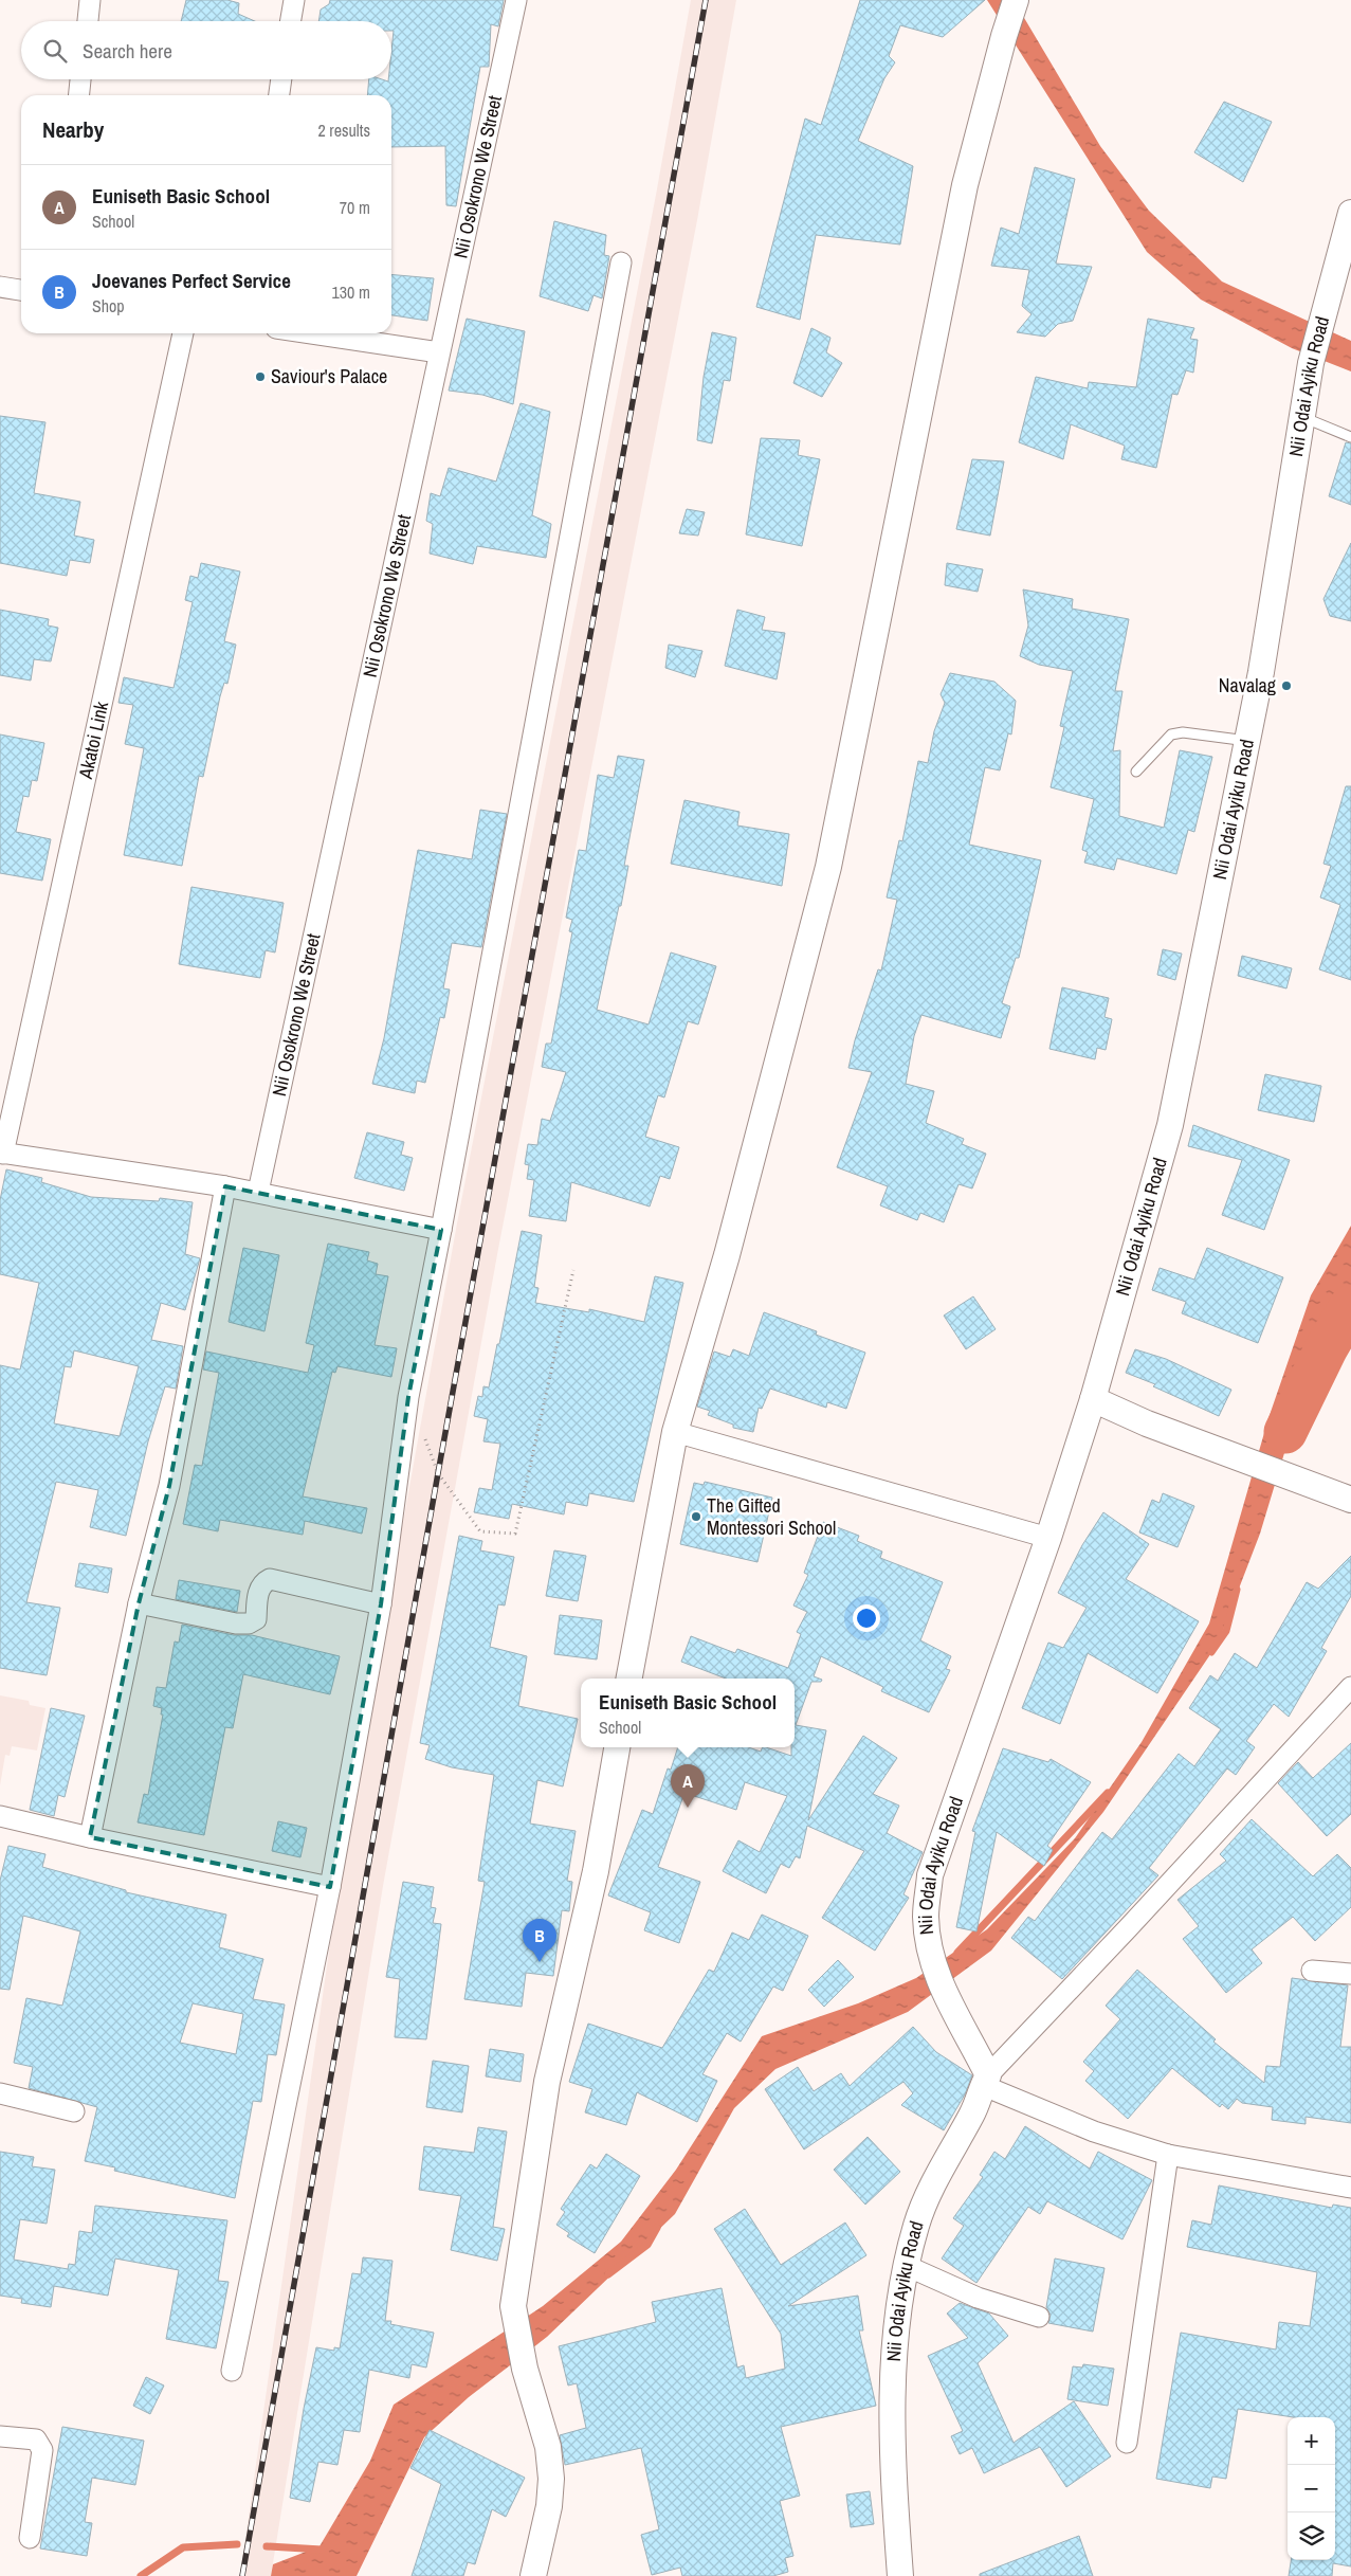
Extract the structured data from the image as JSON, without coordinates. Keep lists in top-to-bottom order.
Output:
{
  "streets": {
    "street": ["Nii Osokrono We Street", "Nii Odai Ayiku Road", "Akatoi Link"]
  },
  "places": ["Saviour's Palace", "Navalag", "The Gifted Montessori School"],
  "page": {
    "search": "Search here",
    "heading": ["Nearby", "2 results"],
    "list": [
      {
        "mark": "A",
        "name": "Euniseth Basic School",
        "note": "School",
        "value": "70 m"
      },
      {
        "mark": "B",
        "name": "Joevanes Perfect Service",
        "note": "Shop",
        "value": "130 m"
      }
    ],
    "popup": ["Euniseth Basic School", "School"],
    "pins": ["A", "B"],
    "map_buttons": ["+", "−"]
  }
}
